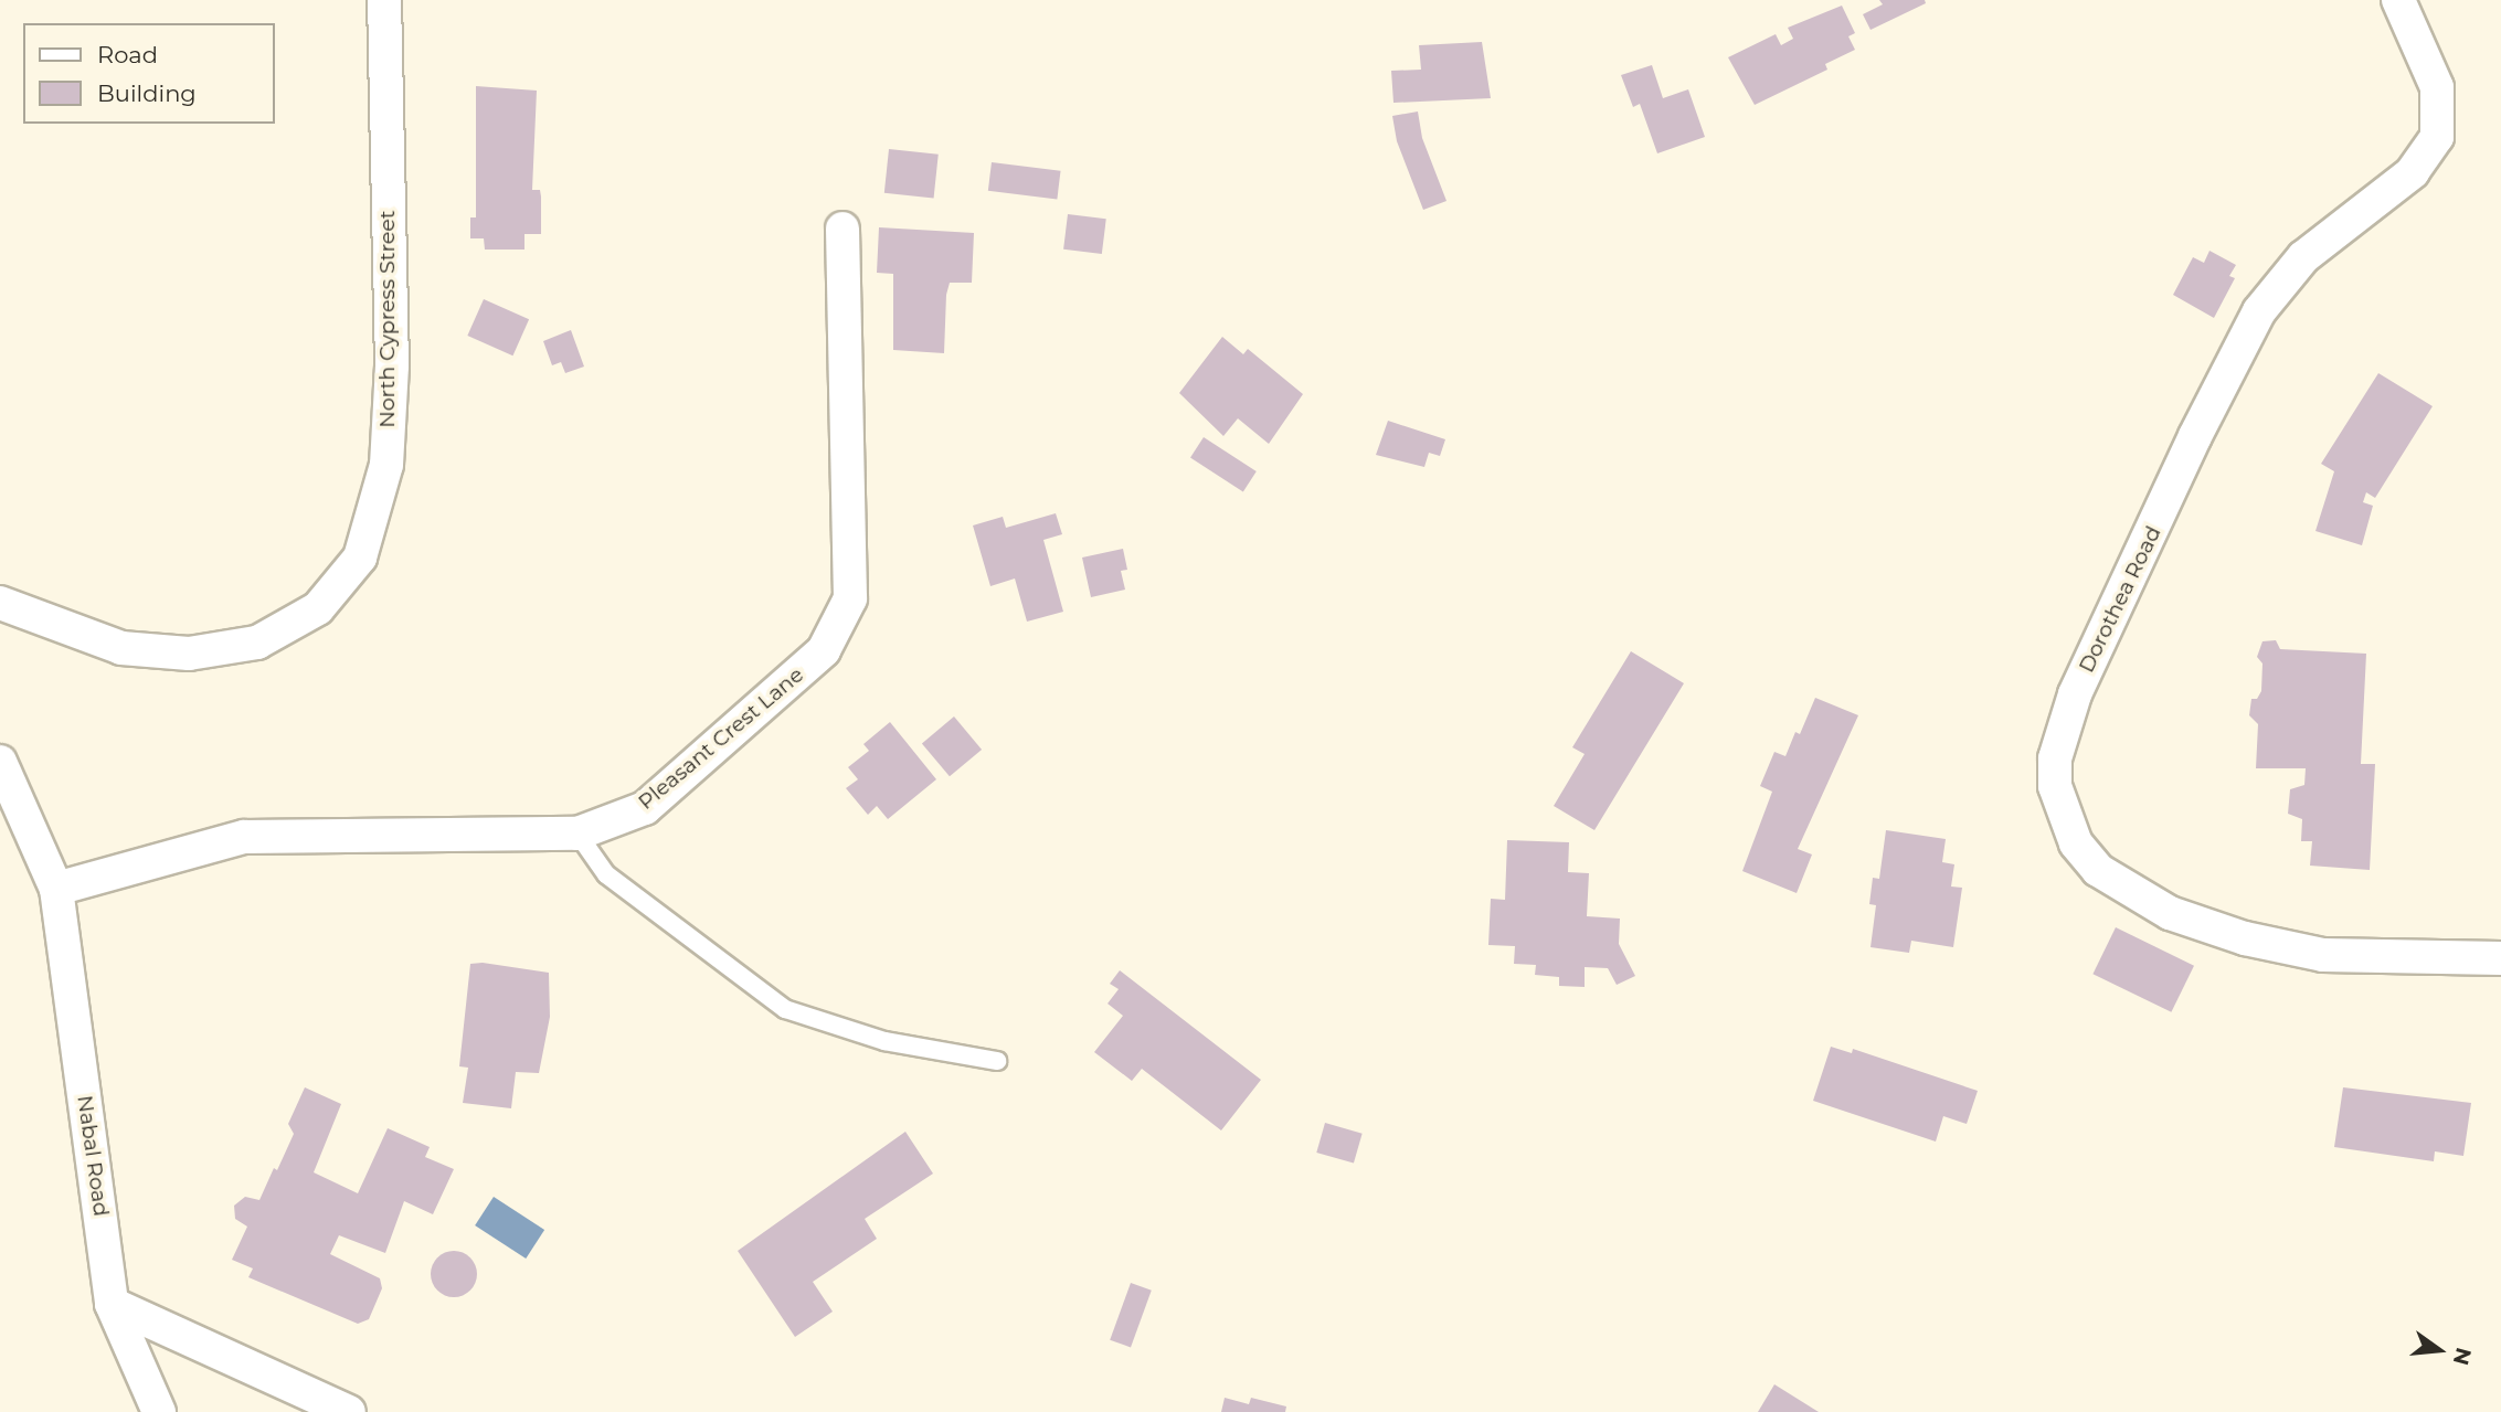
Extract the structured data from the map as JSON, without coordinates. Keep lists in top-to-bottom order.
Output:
{
  "streets": {
    "street": [
      "North Cypress Street",
      "Dorothea Road",
      "Pleasant Crest Lane",
      "Nabal Road"
    ]
  },
  "crossings": [
    ["Pleasant Crest Lane", "Nabal Road"]
  ],
  "legend": ["Road", "Building"],
  "north": "right"
}
